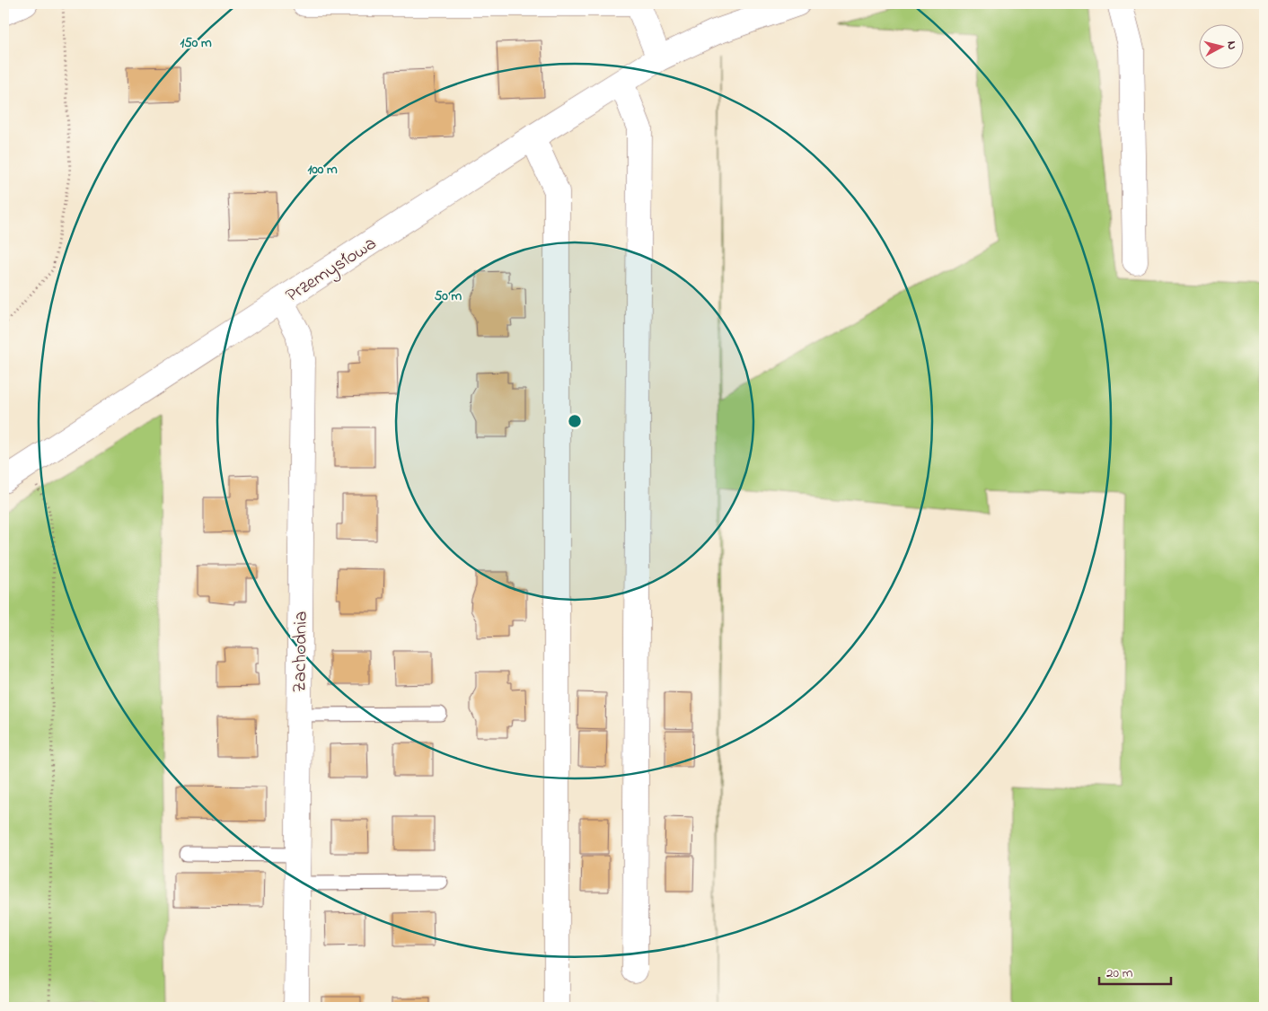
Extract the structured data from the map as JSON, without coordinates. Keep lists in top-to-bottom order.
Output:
{
  "streets": {
    "street": ["Przemysłowa", "Zachodnia"]
  },
  "crossings": [
    ["Przemysłowa", "Zachodnia"]
  ],
  "scale_bar": "20 m",
  "north": "right",
  "rings": ["150 m", "100 m", "50 m"]
}
